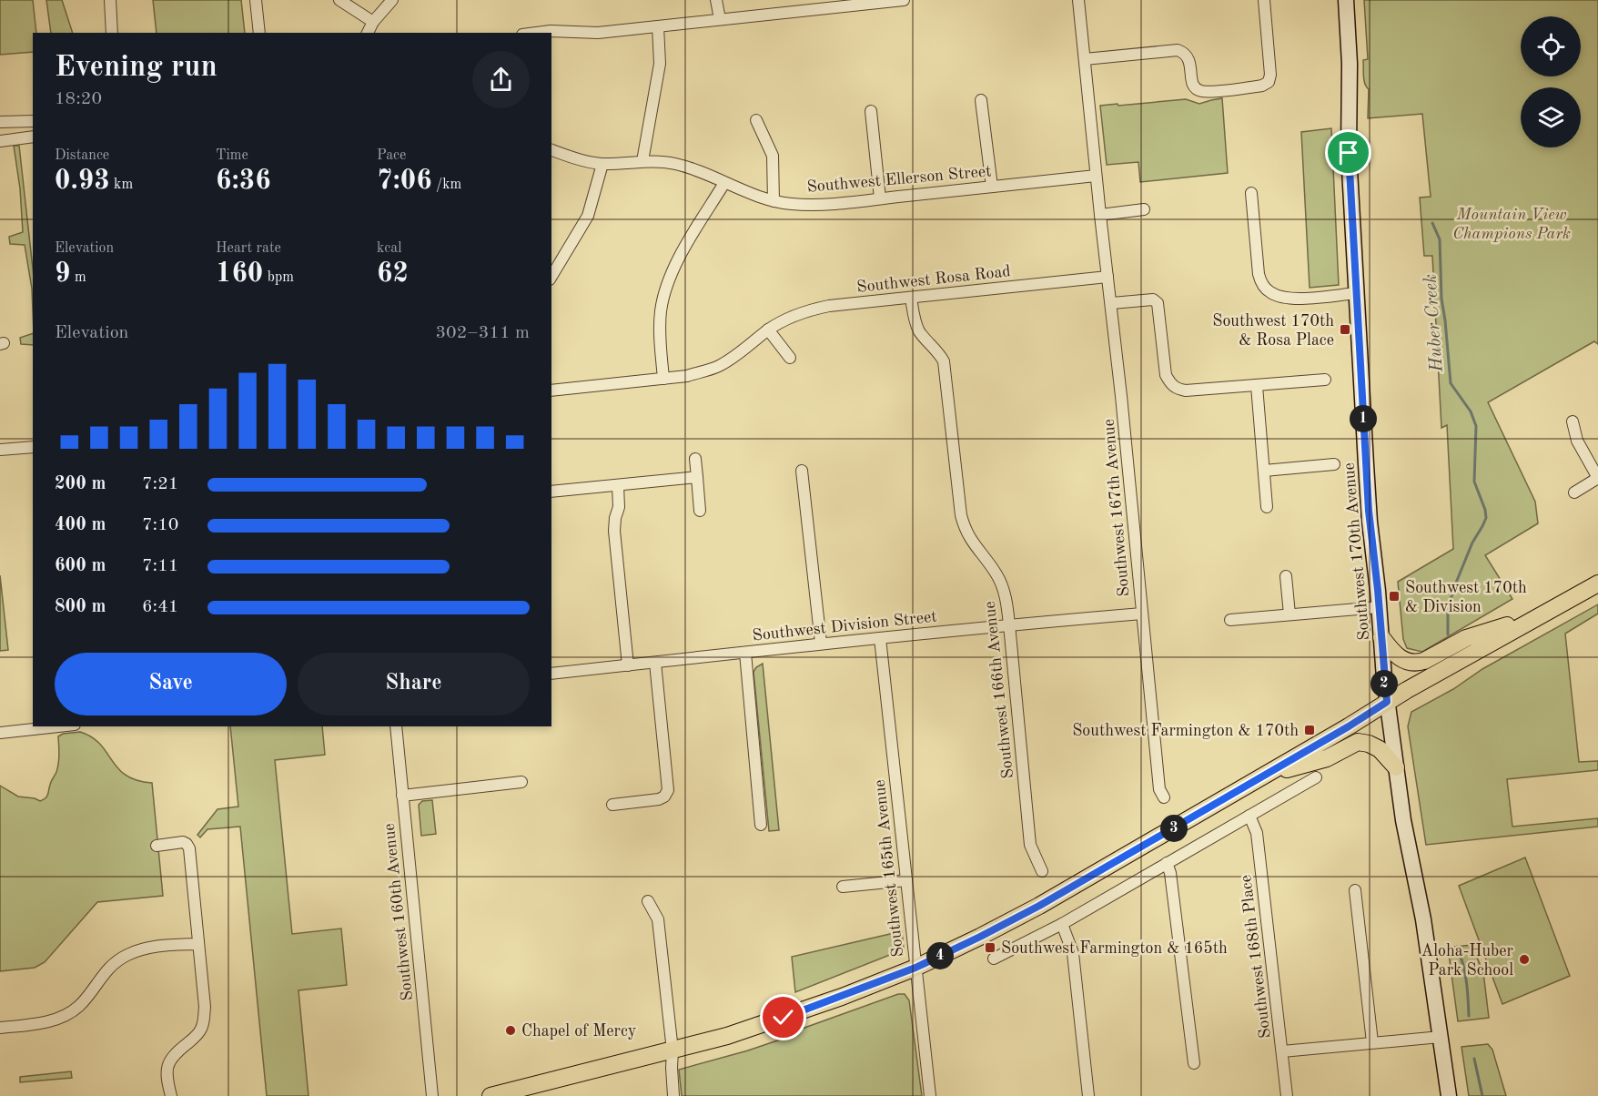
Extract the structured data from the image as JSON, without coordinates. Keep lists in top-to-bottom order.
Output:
{
  "streets": {
    "main road": ["Southwest 170th Avenue"],
    "street": [
      "Southwest Ellerson Street",
      "Southwest Rosa Road",
      "Southwest 167th Avenue",
      "Southwest Division Street",
      "Southwest 166th Avenue",
      "Southwest 165th Avenue",
      "Southwest 160th Avenue",
      "Southwest 168th Place"
    ]
  },
  "crossings": [
    ["Southwest Ellerson Street", "Southwest 167th Avenue"],
    ["Southwest Rosa Road", "Southwest 167th Avenue"],
    ["Southwest Rosa Road", "Southwest 166th Avenue"],
    ["Southwest 167th Avenue", "Southwest Division Street"],
    ["Southwest Division Street", "Southwest 166th Avenue"],
    ["Southwest Division Street", "Southwest 165th Avenue"]
  ],
  "water": ["Huber Creek"],
  "parks": ["Mountain View Champions Park"],
  "places": {
    "transit": [
      "Southwest 170th & Rosa Place",
      "Southwest 170th & Division",
      "Southwest Farmington & 170th",
      "Southwest Farmington & 165th"
    ],
    "other": ["Aloha-Huber Park School", "Chapel of Mercy"]
  },
  "page": {
    "heading": ["Evening run", "18:20"],
    "stats": [
      ["Distance", "0.93 km"],
      ["Time", "6:36"],
      ["Pace", "7:06 /km"],
      ["Elevation", "9 m"],
      ["Heart rate", "160 bpm"],
      ["kcal", "62"]
    ],
    "chart": ["Elevation", "302–311 m"],
    "pins": [
      "1",
      "2",
      "3",
      "4"
    ],
    "list": [
      {
        "name": "200 m",
        "note": "7:21"
      },
      {
        "name": "400 m",
        "note": "7:10"
      },
      {
        "name": "600 m",
        "note": "7:11"
      },
      {
        "name": "800 m",
        "note": "6:41"
      }
    ],
    "buttons": ["Save", "Share"]
  }
}
